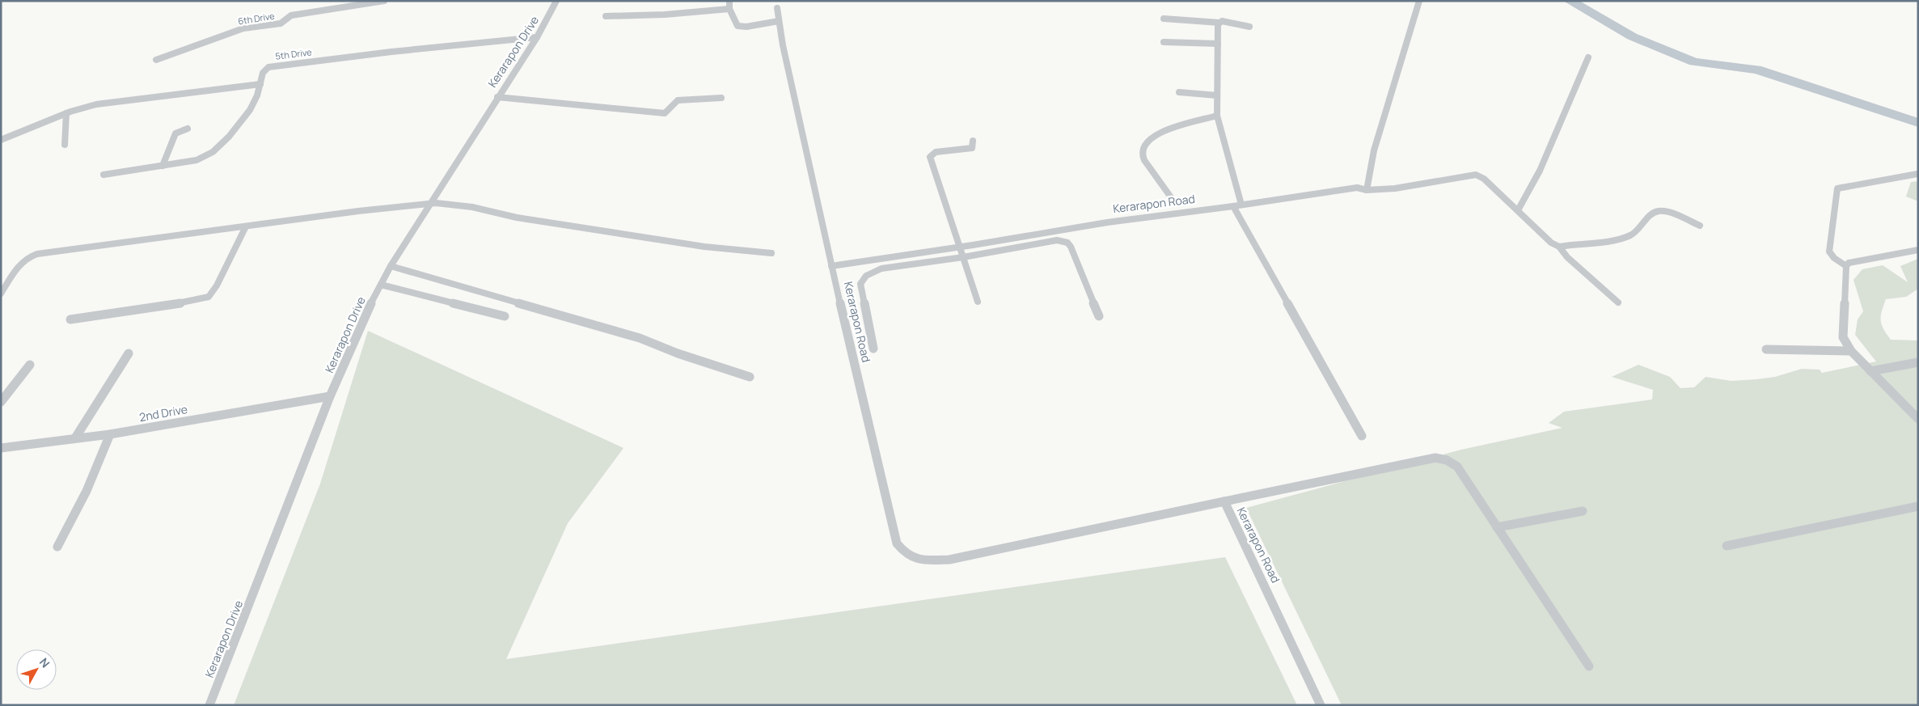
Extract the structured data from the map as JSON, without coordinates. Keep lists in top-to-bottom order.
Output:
{
  "streets": {
    "street": [
      "6th Drive",
      "Kerarapon Drive",
      "5th Drive",
      "Kerarapon Road",
      "2nd Drive"
    ]
  },
  "crossings": [
    ["Kerarapon Drive", "5th Drive"],
    ["Kerarapon Drive", "2nd Drive"]
  ],
  "north": "top right"
}
